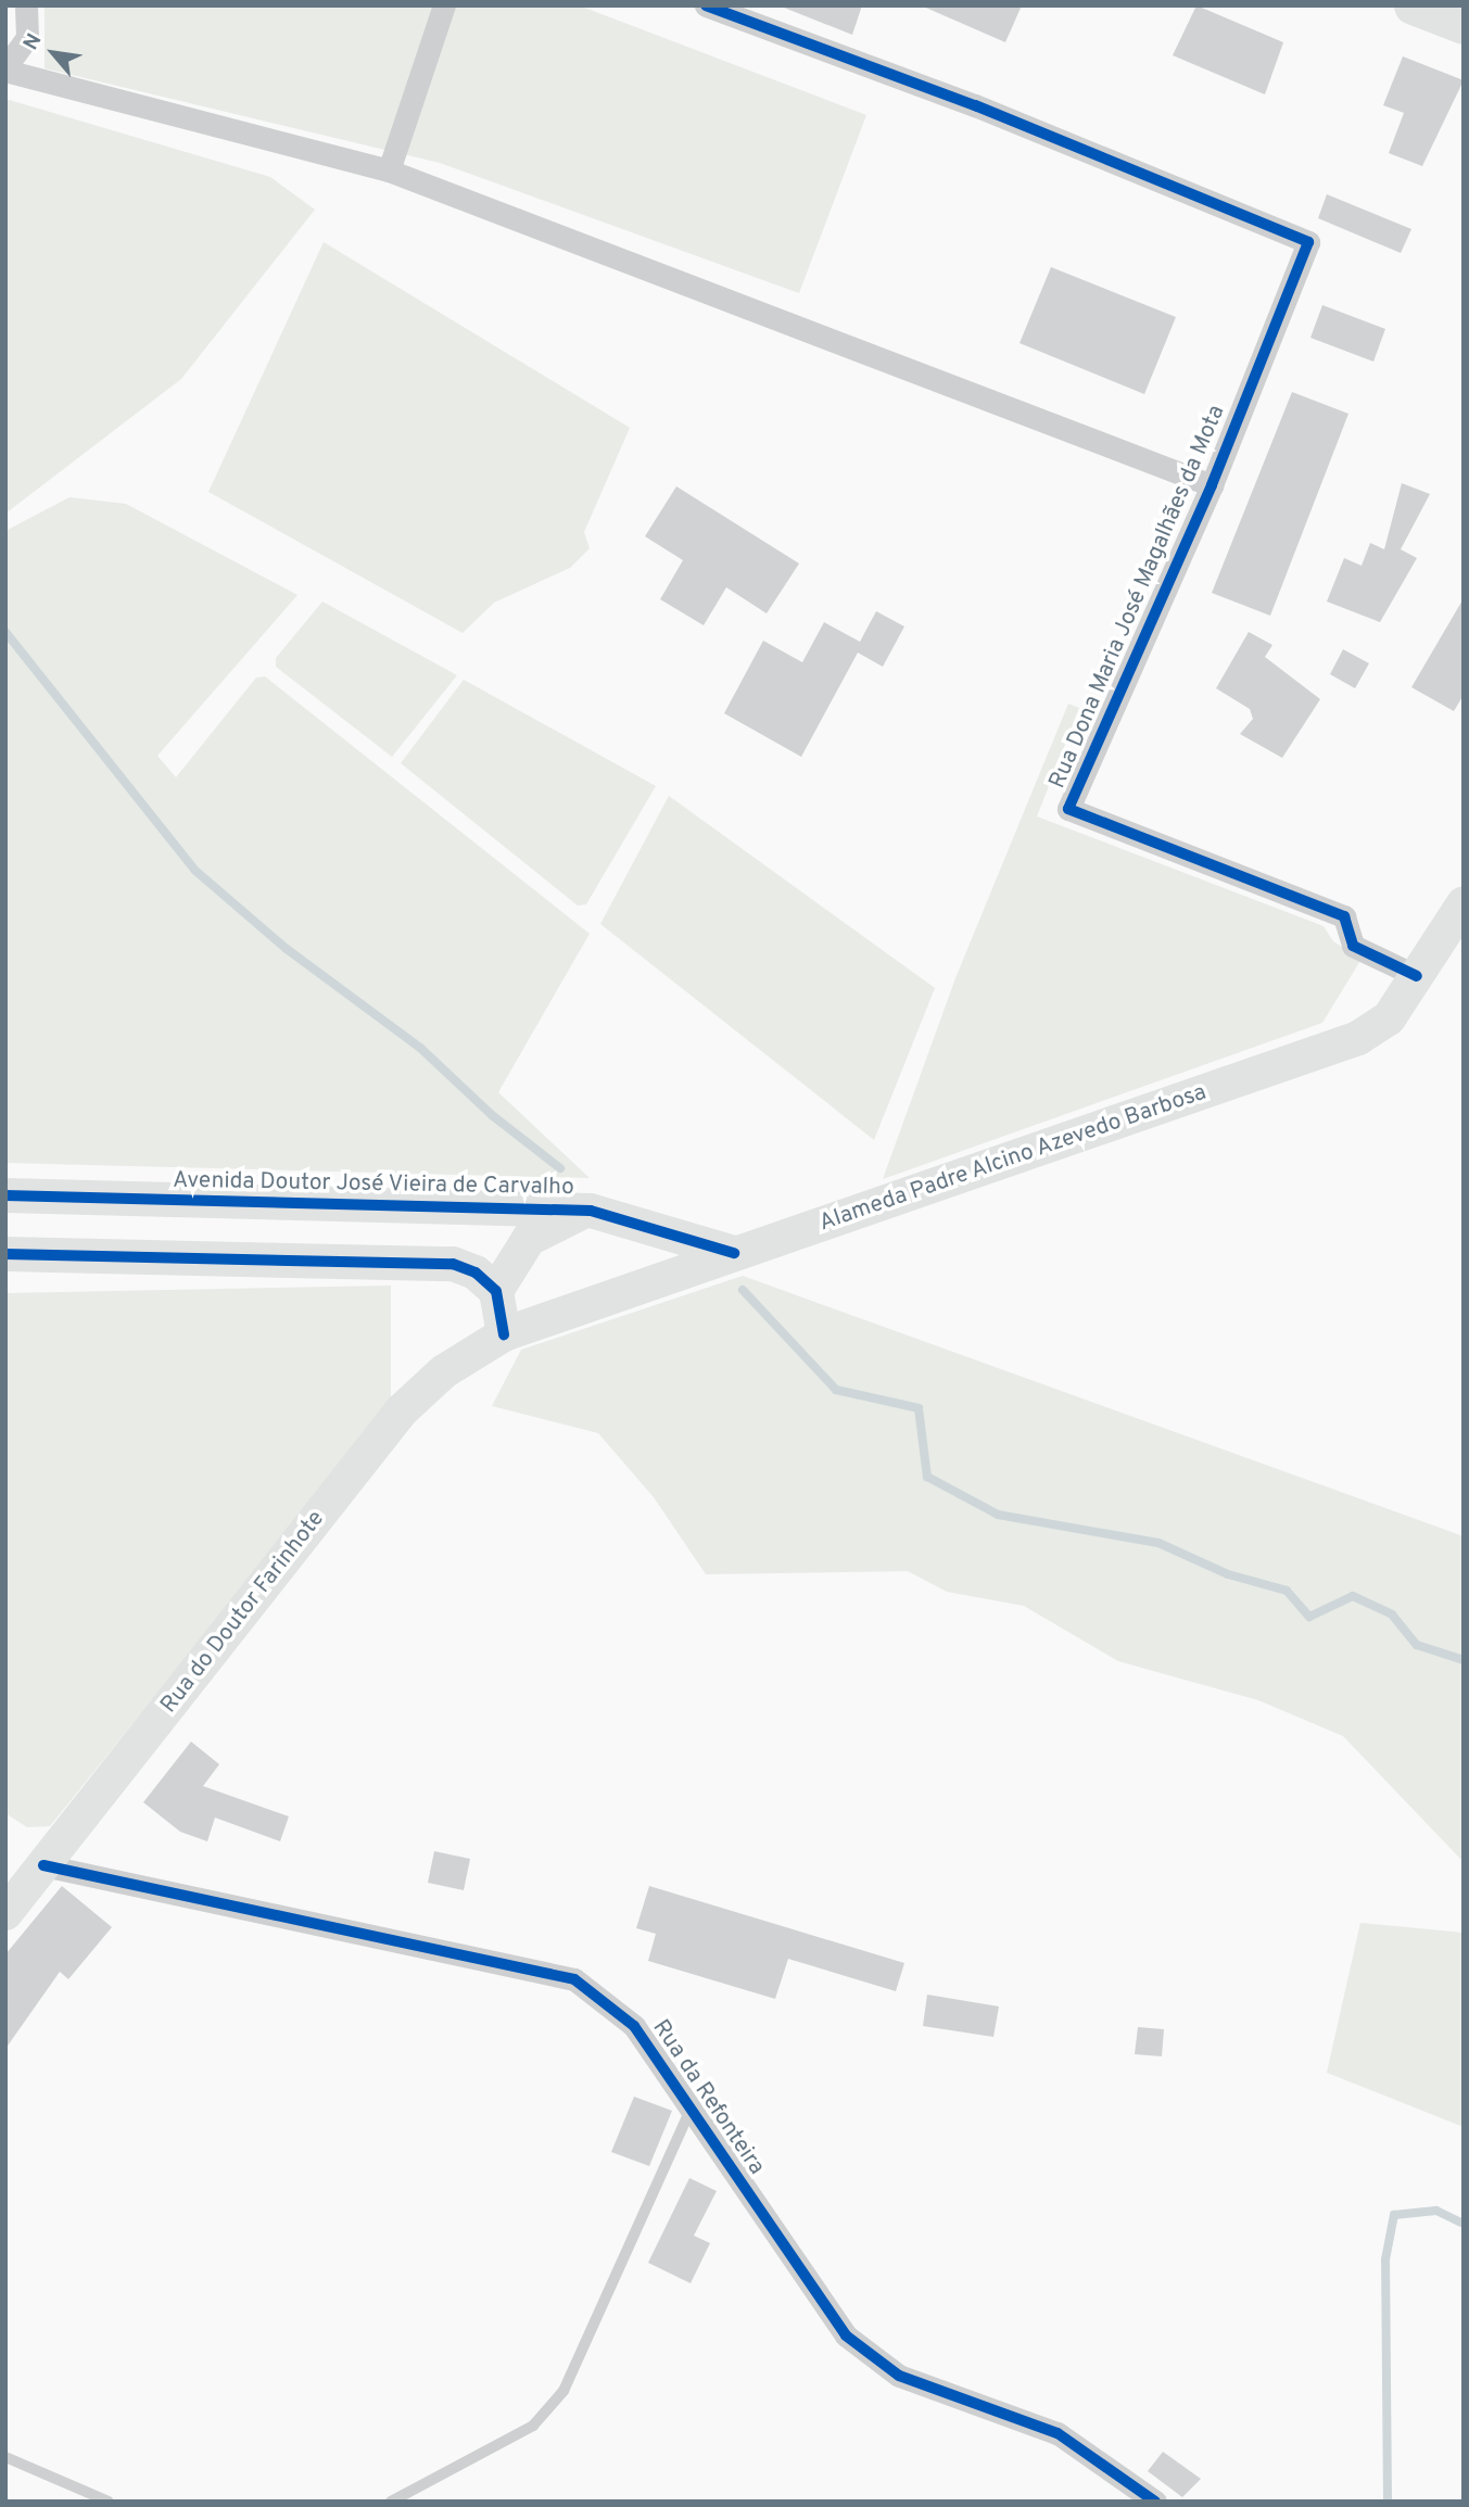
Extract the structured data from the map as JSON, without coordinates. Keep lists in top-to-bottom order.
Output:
{
  "streets": {
    "main road": ["Alameda Padre Alcino Azevedo Barbosa", "Avenida Doutor José Vieira de Carvalho", "Rua do Doutor Farinhote"],
    "street": ["Rua Dona Maria José Magalhães da Mota", "Rua da Refonteira"]
  },
  "crossings": [
    ["Rua Dona Maria José Magalhães da Mota", "Alameda Padre Alcino Azevedo Barbosa"],
    ["Alameda Padre Alcino Azevedo Barbosa", "Avenida Doutor José Vieira de Carvalho"],
    ["Alameda Padre Alcino Azevedo Barbosa", "Rua do Doutor Farinhote"],
    ["Rua do Doutor Farinhote", "Rua da Refonteira"]
  ],
  "north": "top left"
}
